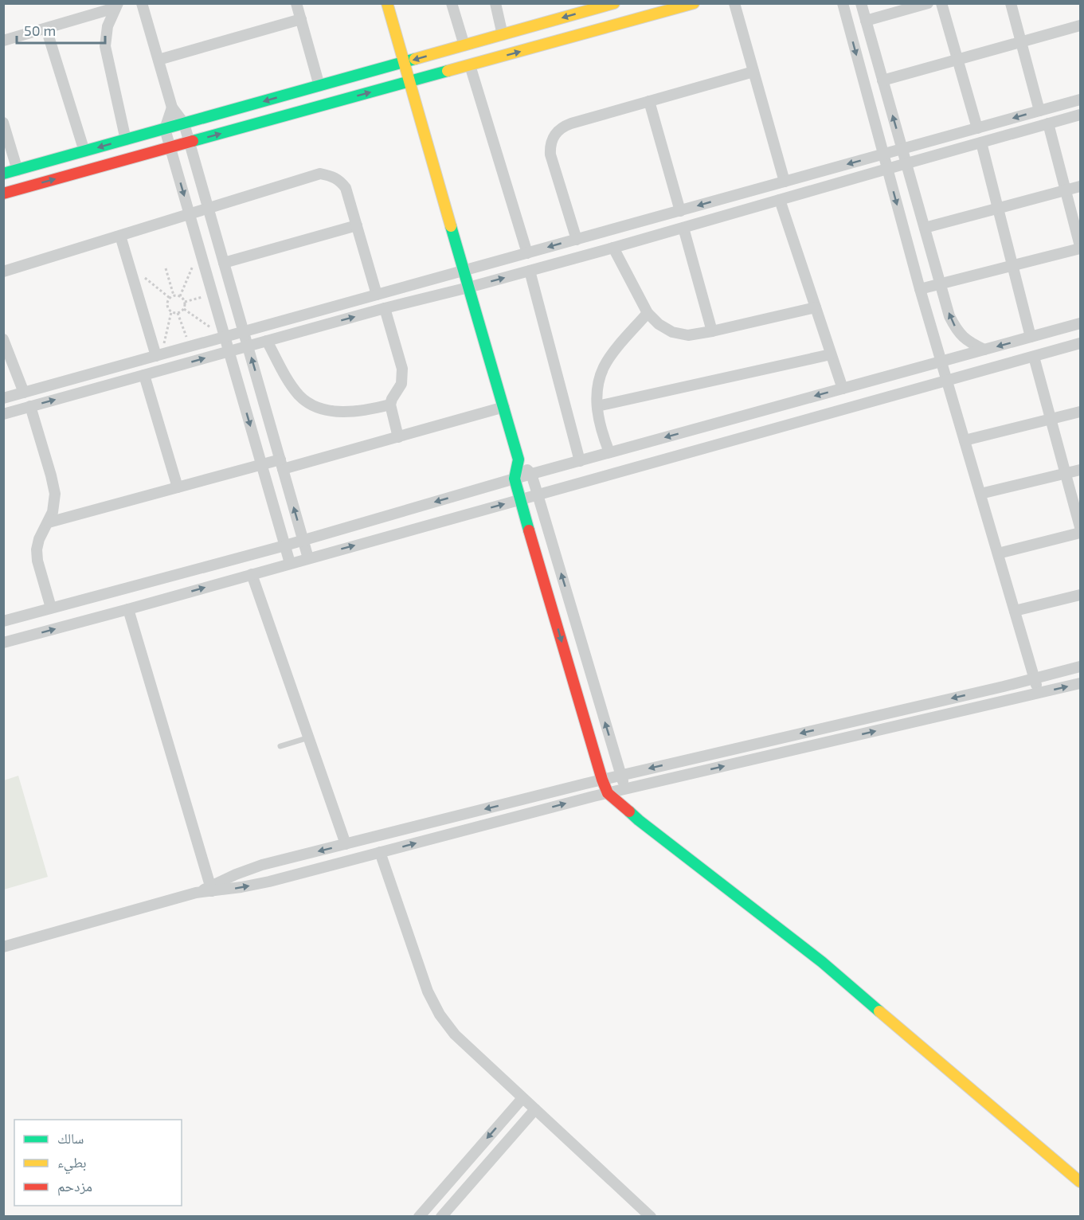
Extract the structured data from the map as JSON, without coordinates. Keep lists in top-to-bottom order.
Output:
{
  "legend": ["سالك", "بطيء", "مزدحم"],
  "scale_bar": "50 m"
}
